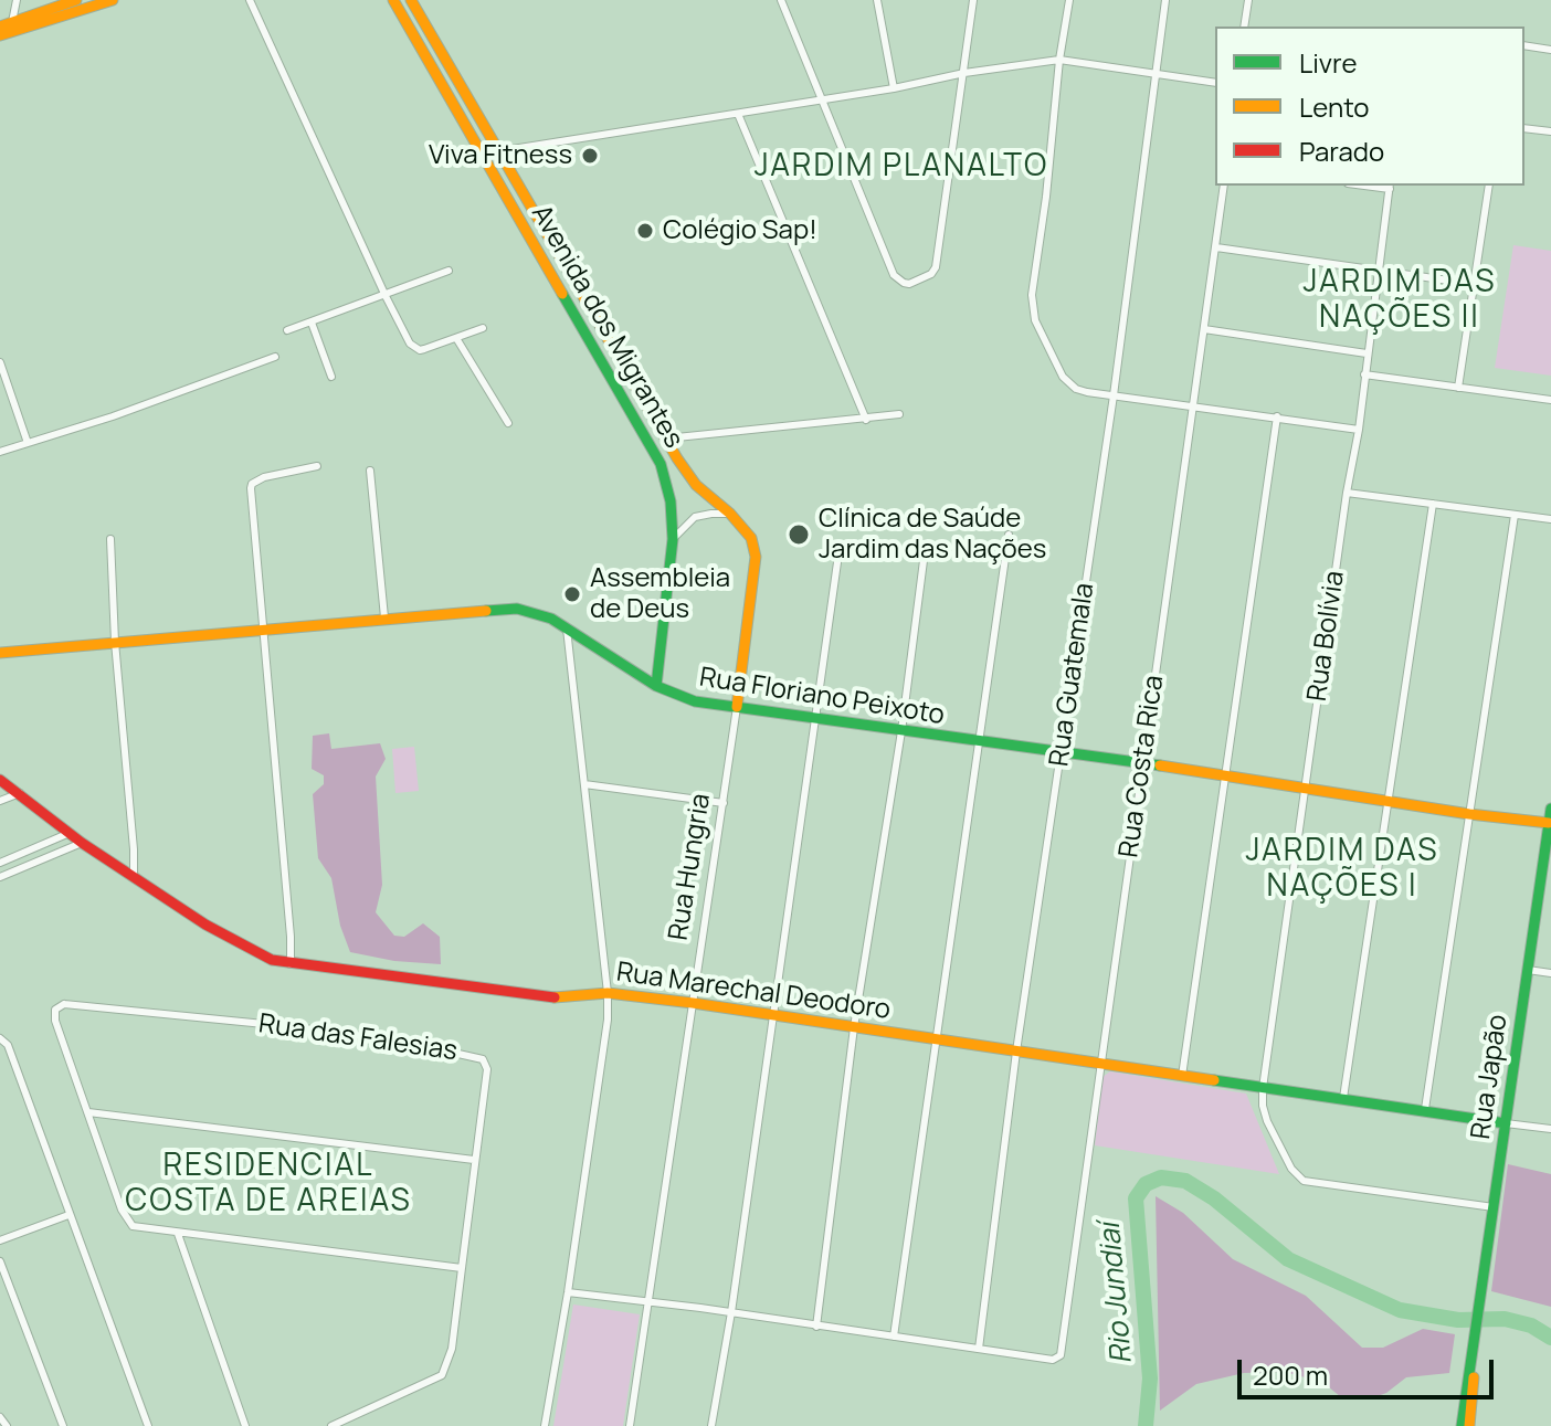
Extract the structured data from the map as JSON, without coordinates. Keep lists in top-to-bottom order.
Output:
{
  "streets": {
    "street": [
      "Avenida dos Migrantes",
      "Rua Bolívia",
      "Rua Guatemala",
      "Rua Floriano Peixoto",
      "Rua Costa Rica",
      "Rua Hungria",
      "Rua Marechal Deodoro",
      "Rua das Falesias",
      "Rua Japão"
    ]
  },
  "crossings": [
    ["Avenida dos Migrantes", "Rua Floriano Peixoto"],
    ["Avenida dos Migrantes", "Rua Hungria"],
    ["Rua Bolívia", "Rua Floriano Peixoto"],
    ["Rua Bolívia", "Rua Marechal Deodoro"],
    ["Rua Guatemala", "Rua Floriano Peixoto"],
    ["Rua Guatemala", "Rua Costa Rica"],
    ["Rua Guatemala", "Rua Marechal Deodoro"],
    ["Rua Floriano Peixoto", "Rua Costa Rica"],
    ["Rua Floriano Peixoto", "Rua Hungria"],
    ["Rua Floriano Peixoto", "Rua Japão"],
    ["Rua Costa Rica", "Rua Marechal Deodoro"],
    ["Rua Hungria", "Rua Marechal Deodoro"],
    ["Rua Marechal Deodoro", "Rua Japão"]
  ],
  "districts": [
    "JARDIM PLANALTO",
    "JARDIM DAS NAÇÕES II",
    "JARDIM DAS NAÇÕES I",
    "RESIDENCIAL COSTA DE AREIAS"
  ],
  "water": ["Rio Jundiaí"],
  "places": [
    "Viva Fitness",
    "Colégio Sap!",
    "Clínica de Saúde Jardim das Nações",
    "Assembleia de Deus"
  ],
  "legend": ["Livre", "Lento", "Parado"],
  "scale_bar": "200 m"
}
